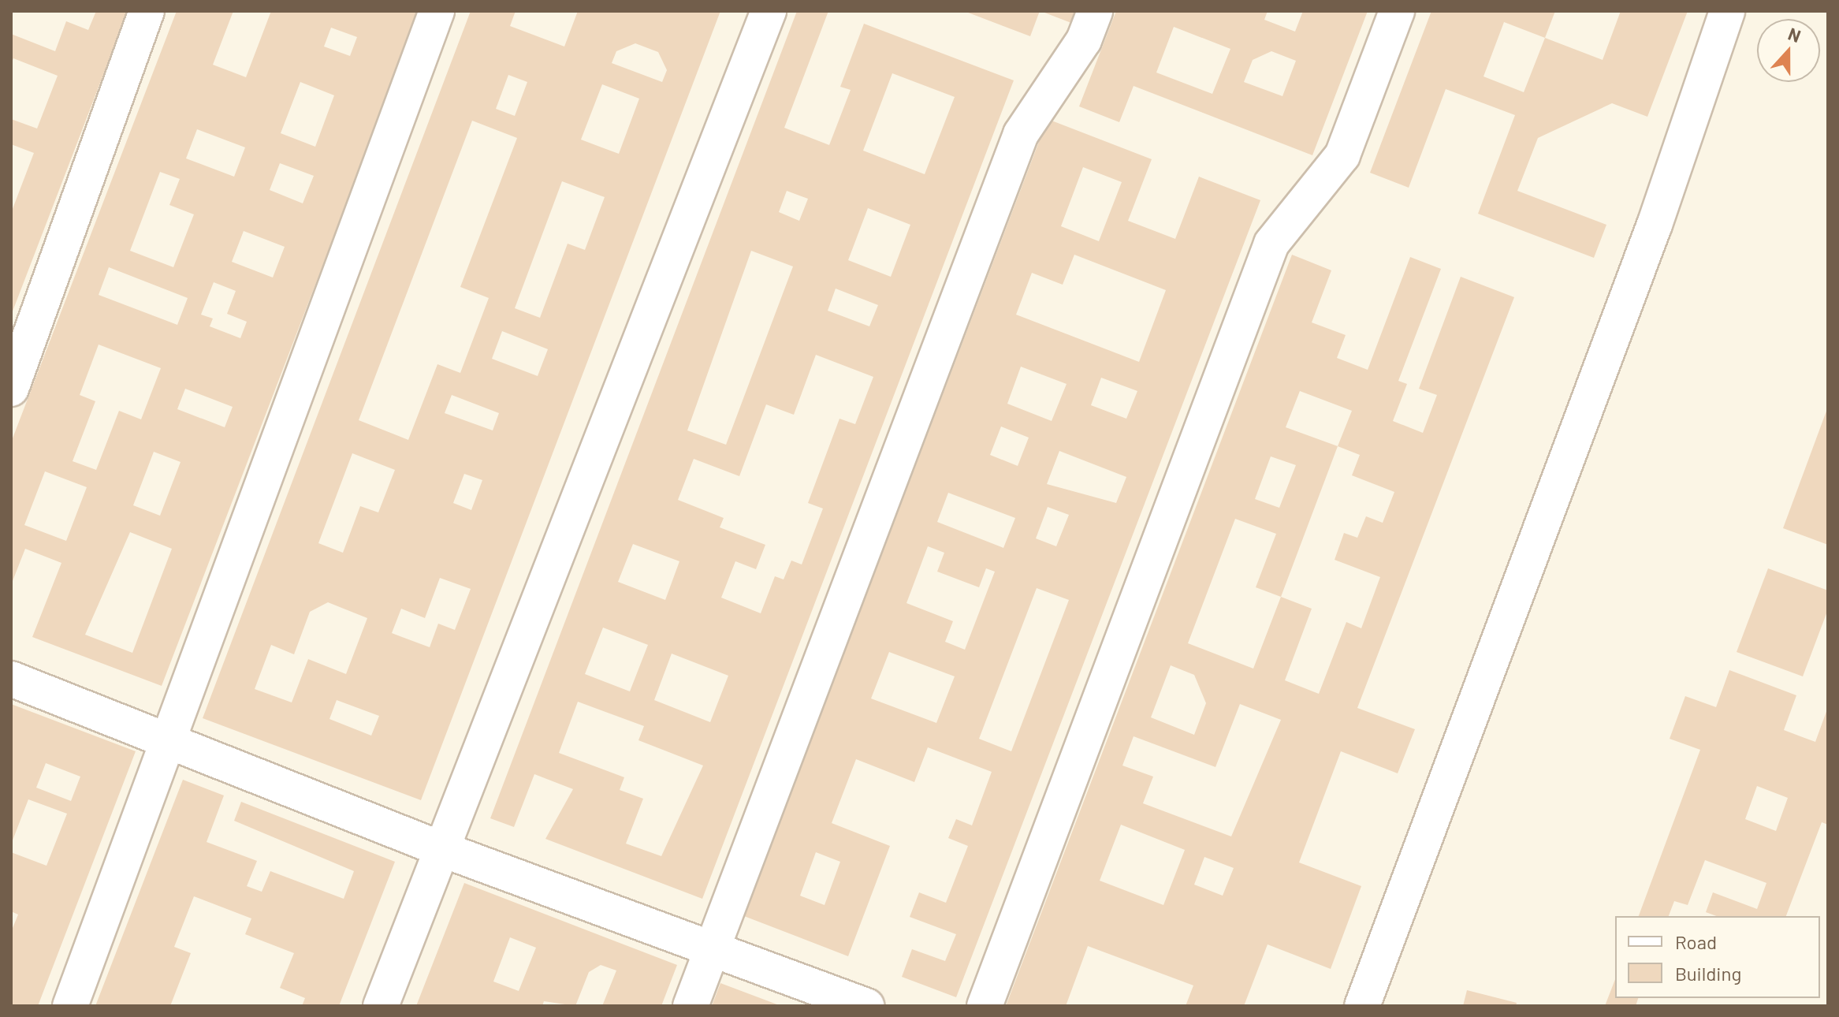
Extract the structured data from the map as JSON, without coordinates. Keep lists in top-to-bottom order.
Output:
{
  "legend": ["Road", "Building"],
  "north": "top"
}
